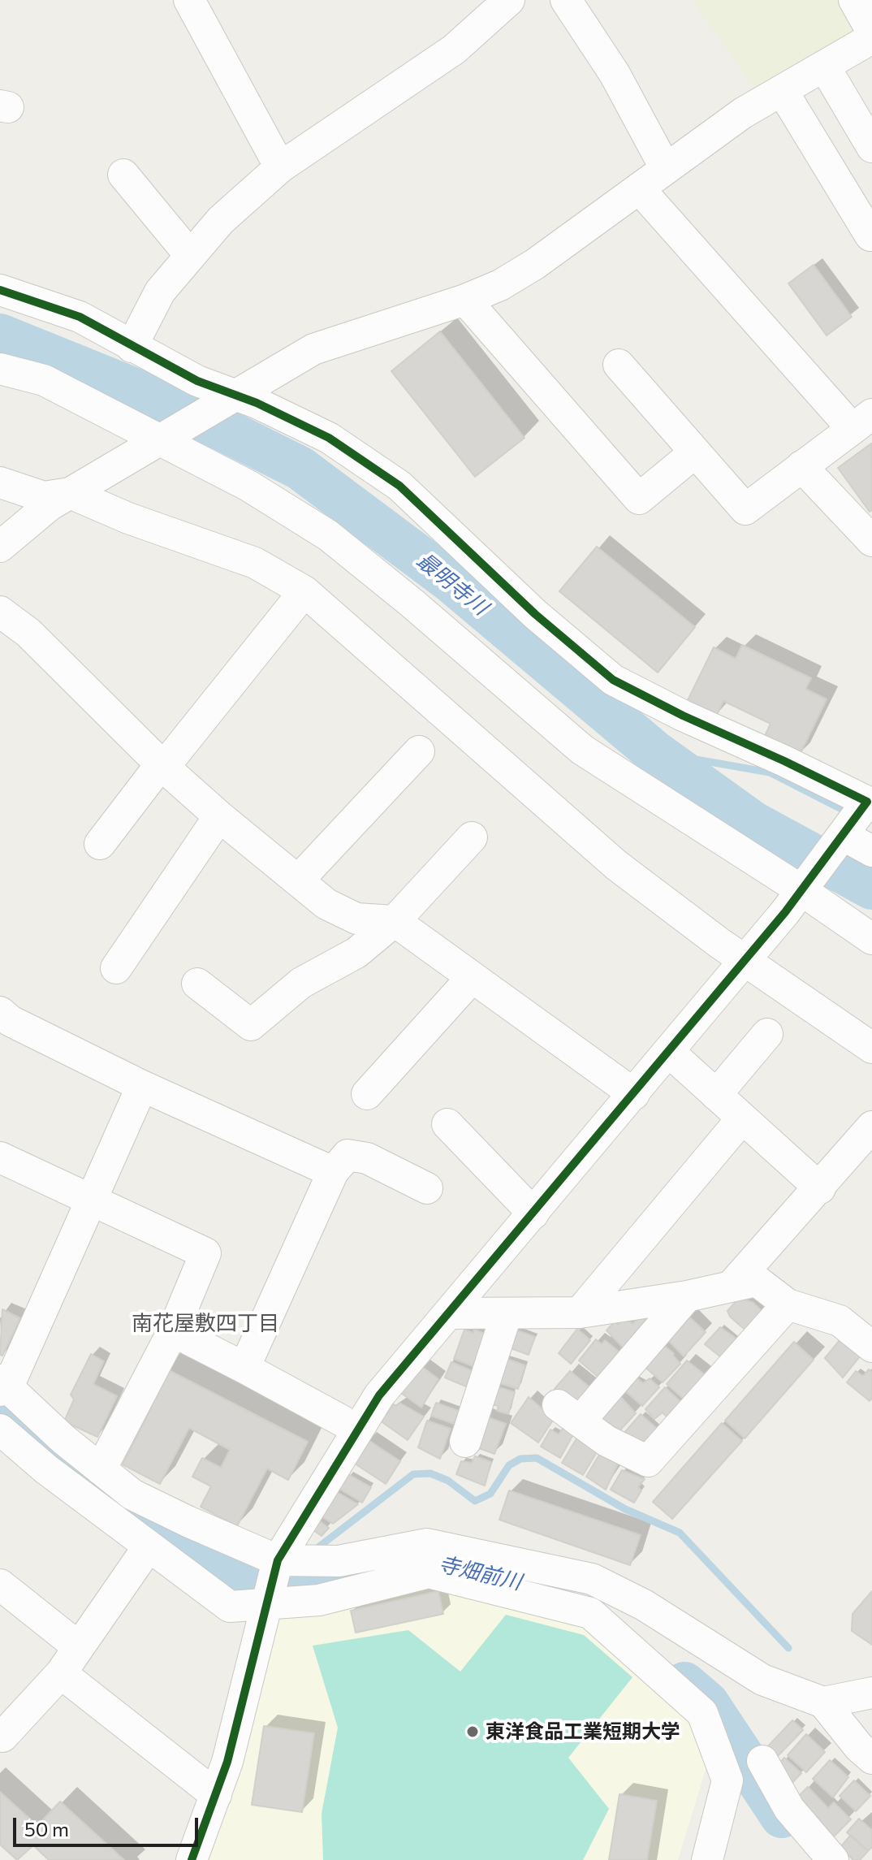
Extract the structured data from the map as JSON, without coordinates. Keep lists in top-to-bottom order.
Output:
{
  "districts": ["南花屋敷四丁目"],
  "water": ["最明寺川", "寺畑前川"],
  "places": ["東洋食品工業短期大学"],
  "scale_bar": "50 m"
}
